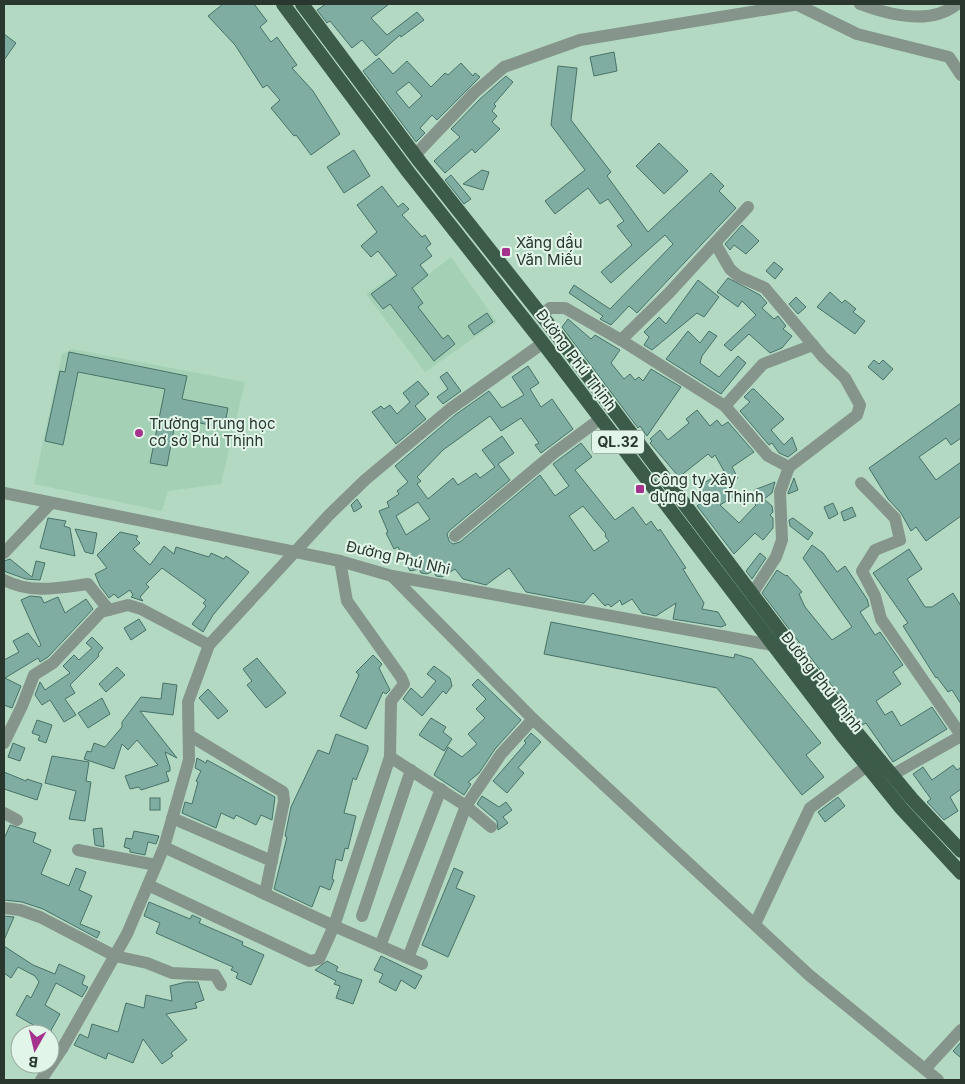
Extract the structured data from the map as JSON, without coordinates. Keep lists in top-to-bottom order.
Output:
{
  "streets": {
    "highway": ["Đường Phú Thịnh", "QL.32"],
    "street": ["Đường Phú Nhi"]
  },
  "crossings": [
    ["Đường Phú Thịnh", "Đường Phú Nhi"]
  ],
  "places": {
    "transit": ["Xăng dầu Văn Miếu", "Công ty Xây dựng Nga Thịnh"],
    "other": ["Trường Trung học cơ sở Phú Thịnh"]
  },
  "north": "bottom"
}
